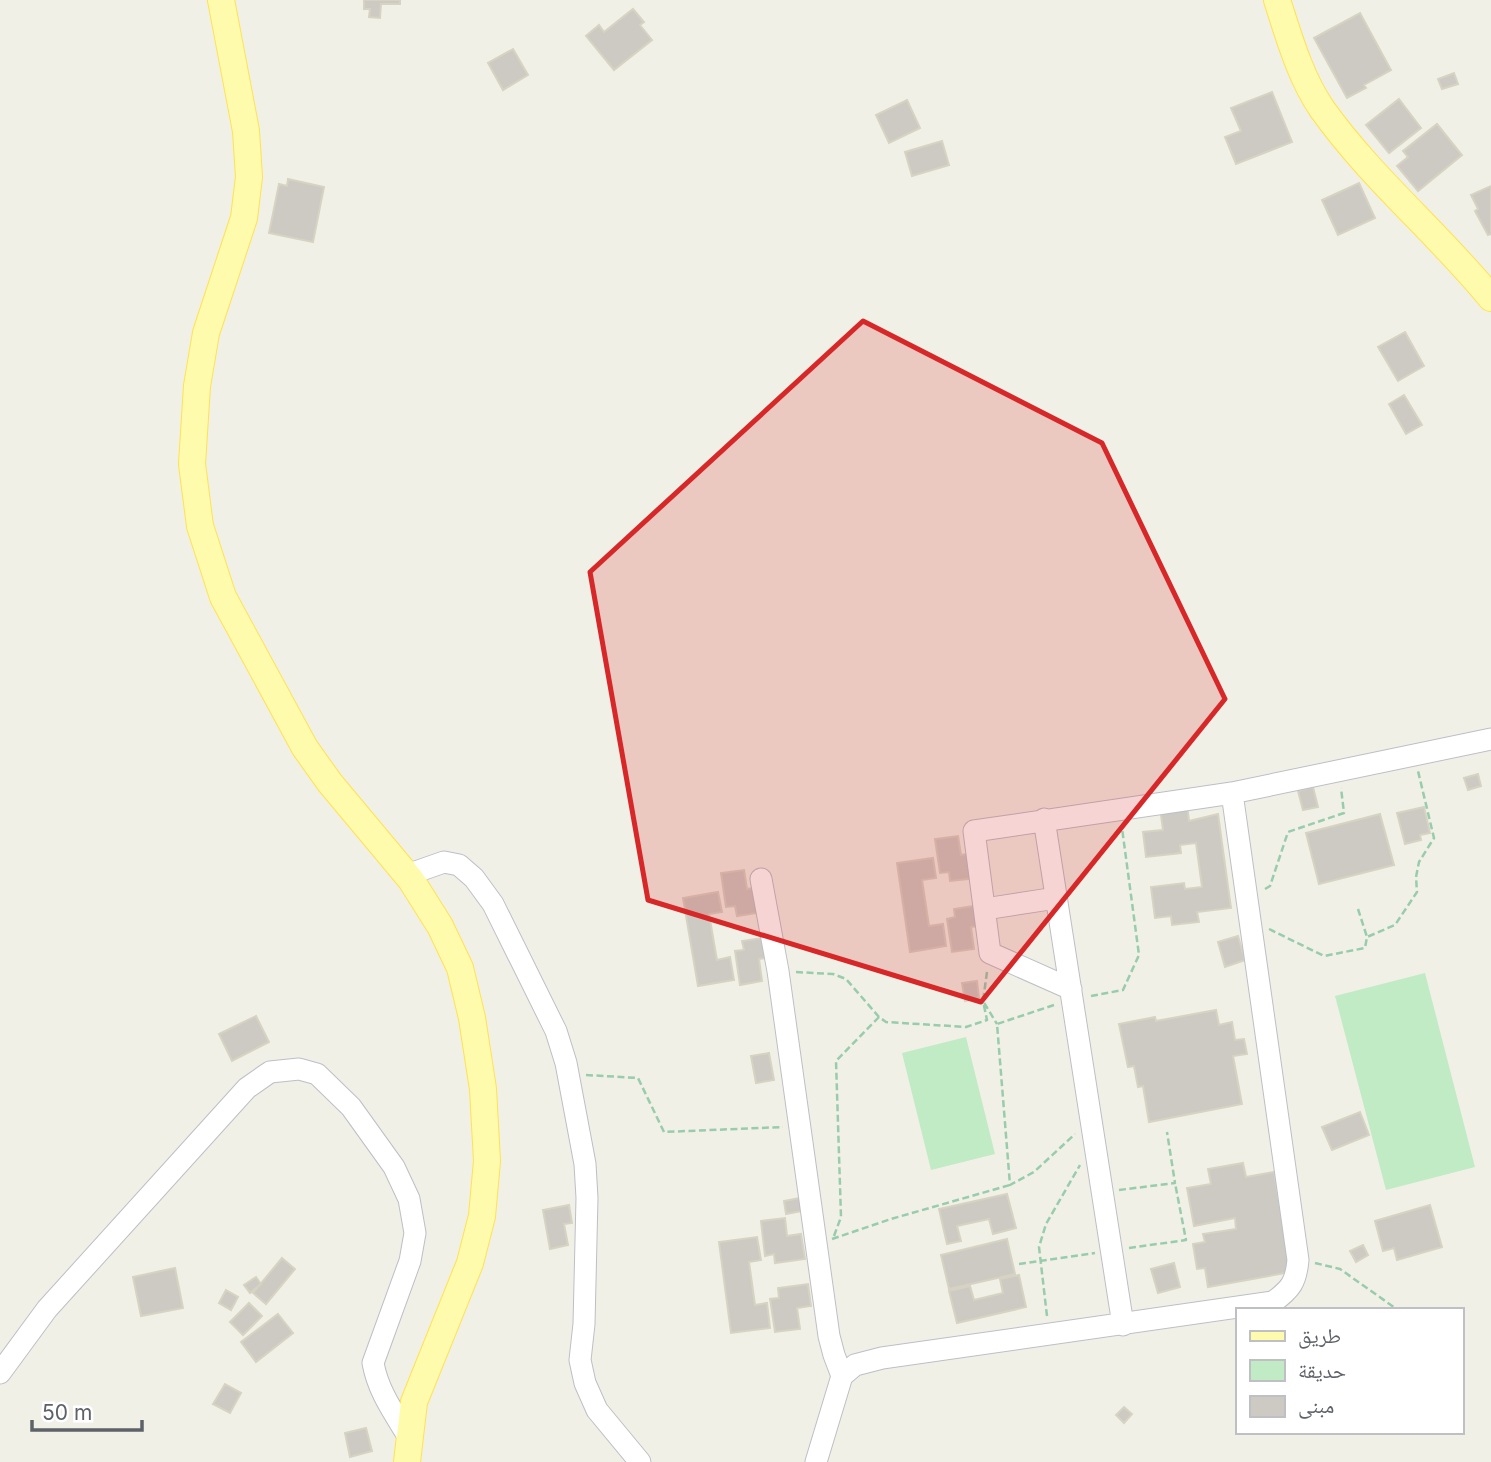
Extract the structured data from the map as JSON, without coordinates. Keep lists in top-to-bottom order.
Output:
{
  "legend": ["طريق", "حديقة", "مبنى"],
  "scale_bar": "50 m"
}
